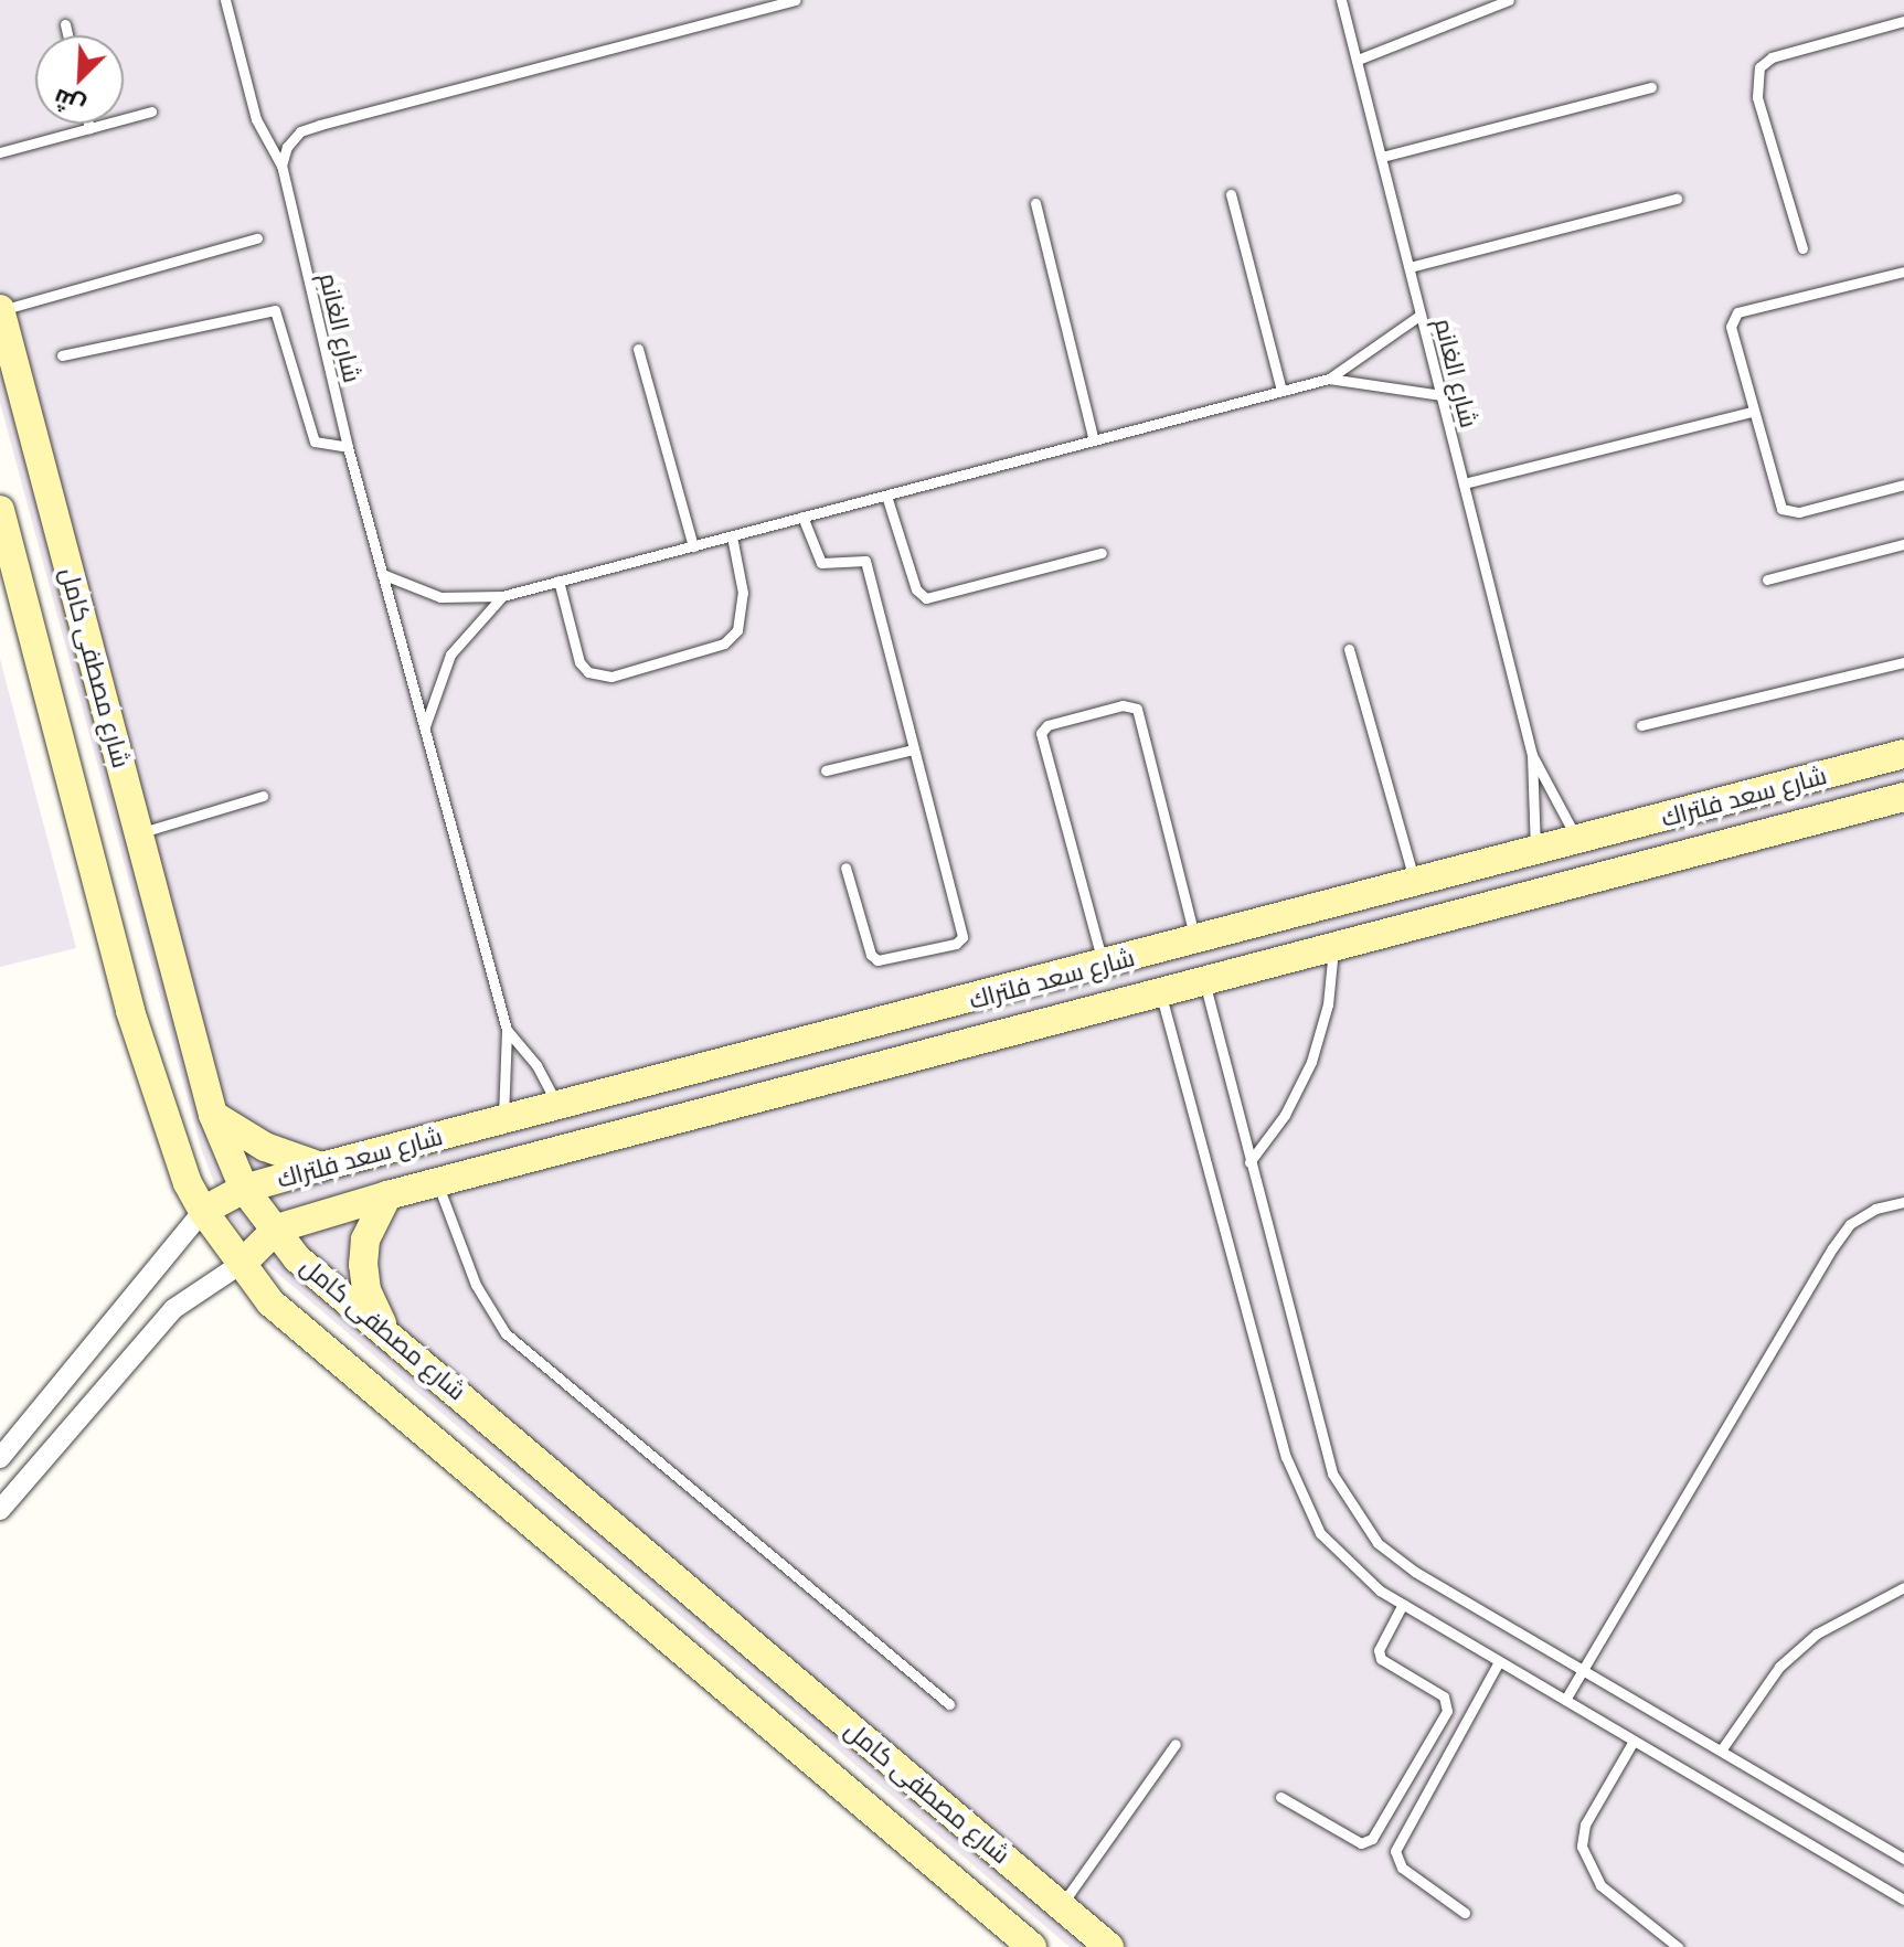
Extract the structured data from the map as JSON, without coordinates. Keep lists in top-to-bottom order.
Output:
{
  "streets": {
    "street": ["شارع مصطفى كامل", "شارع سعد فلتراك"],
    "lane": ["شارع الغانم"]
  },
  "crossings": [
    ["شارع الغانم", "شارع سعد فلتراك"],
    ["شارع مصطفى كامل", "شارع سعد فلتراك"]
  ],
  "north": "bottom left"
}
